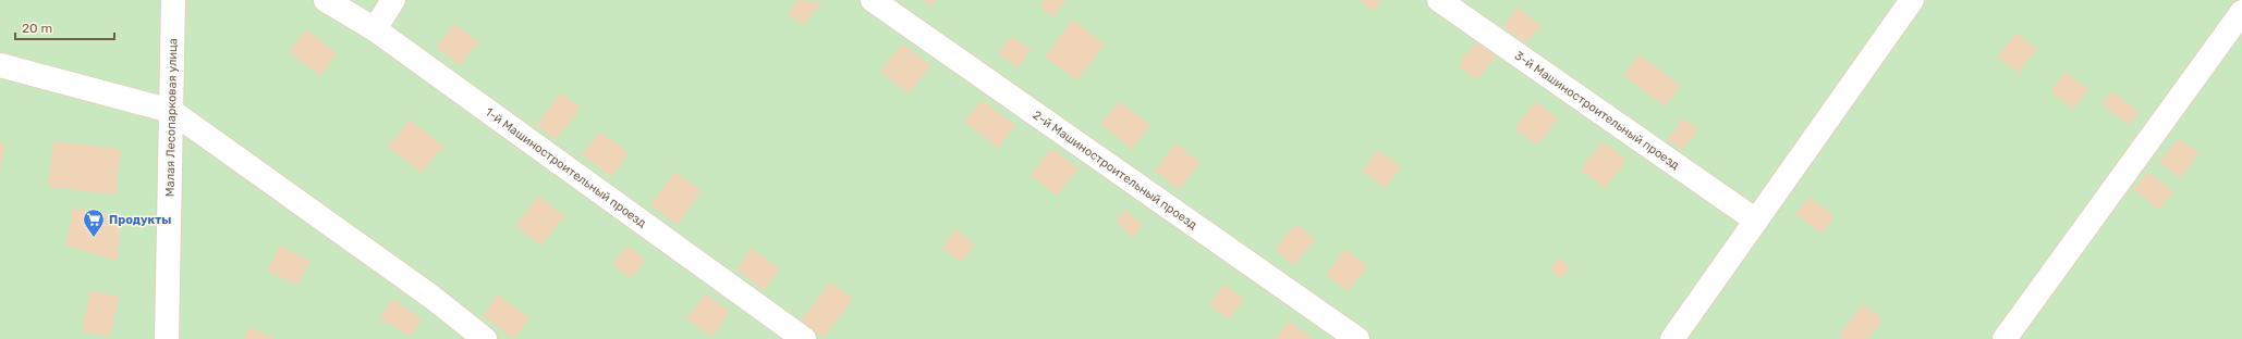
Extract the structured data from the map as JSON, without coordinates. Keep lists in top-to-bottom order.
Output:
{
  "streets": {
    "street": [
      "3-й Машиностроительный проезд",
      "Малая Лесопарковая улица",
      "1-й Машиностроительный проезд",
      "2-й Машиностроительный проезд"
    ]
  },
  "places": {
    "supermarket": ["Продукты"]
  },
  "scale_bar": "20 m"
}
